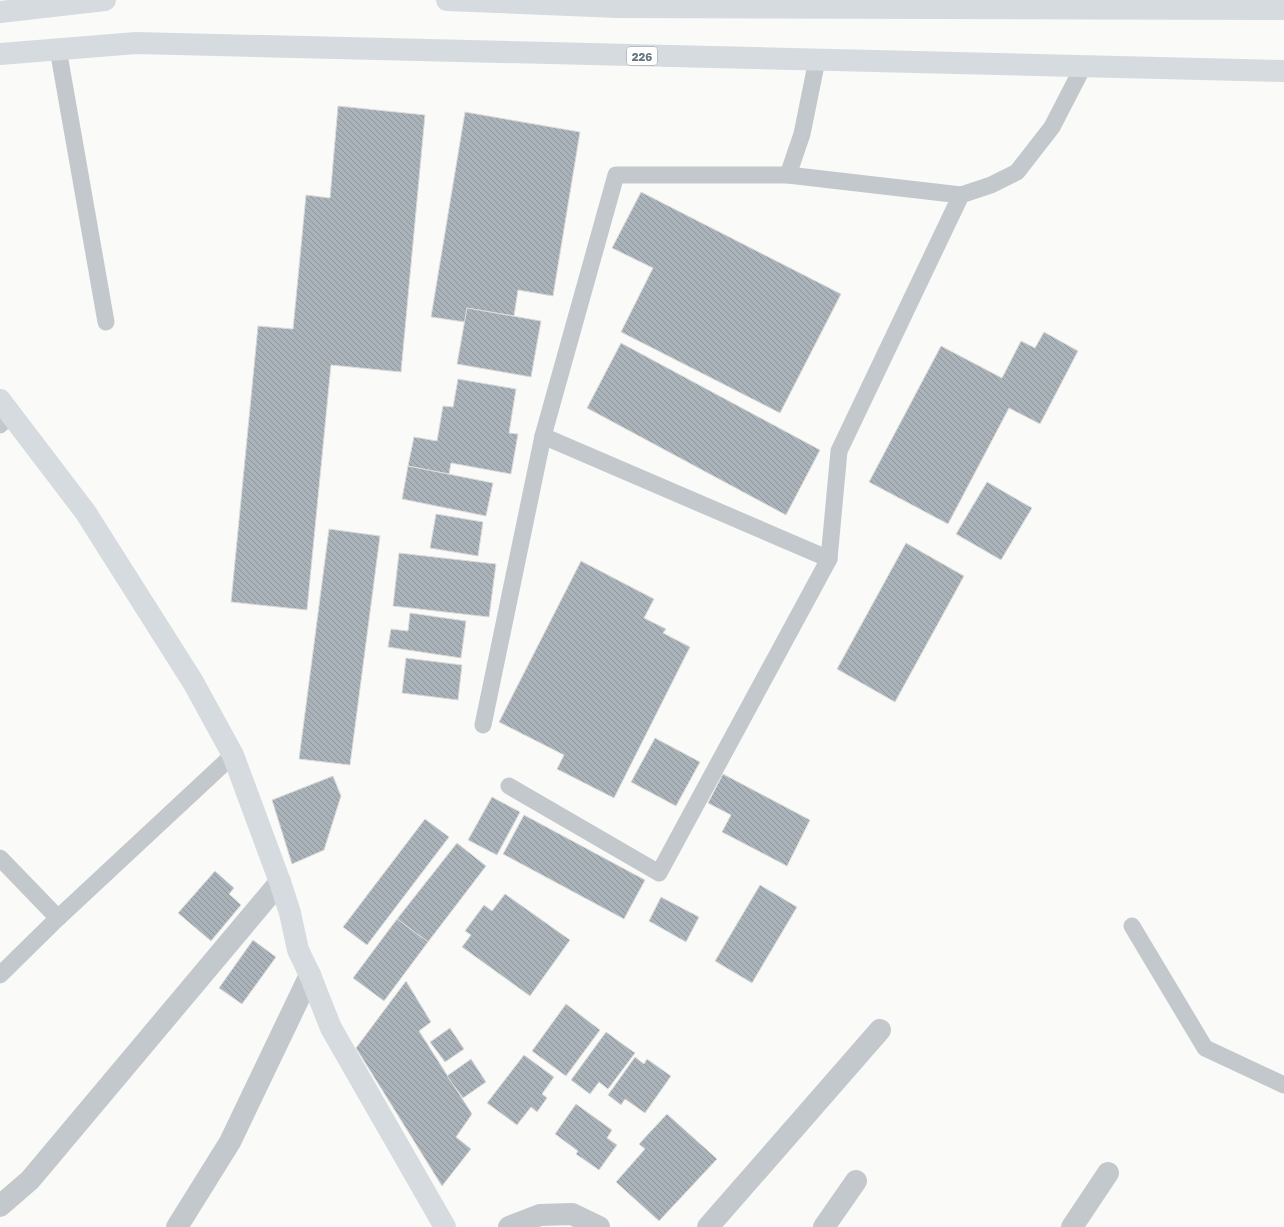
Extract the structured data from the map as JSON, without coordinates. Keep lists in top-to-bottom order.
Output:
{
  "streets": {
    "main road": ["226"]
  }
}
